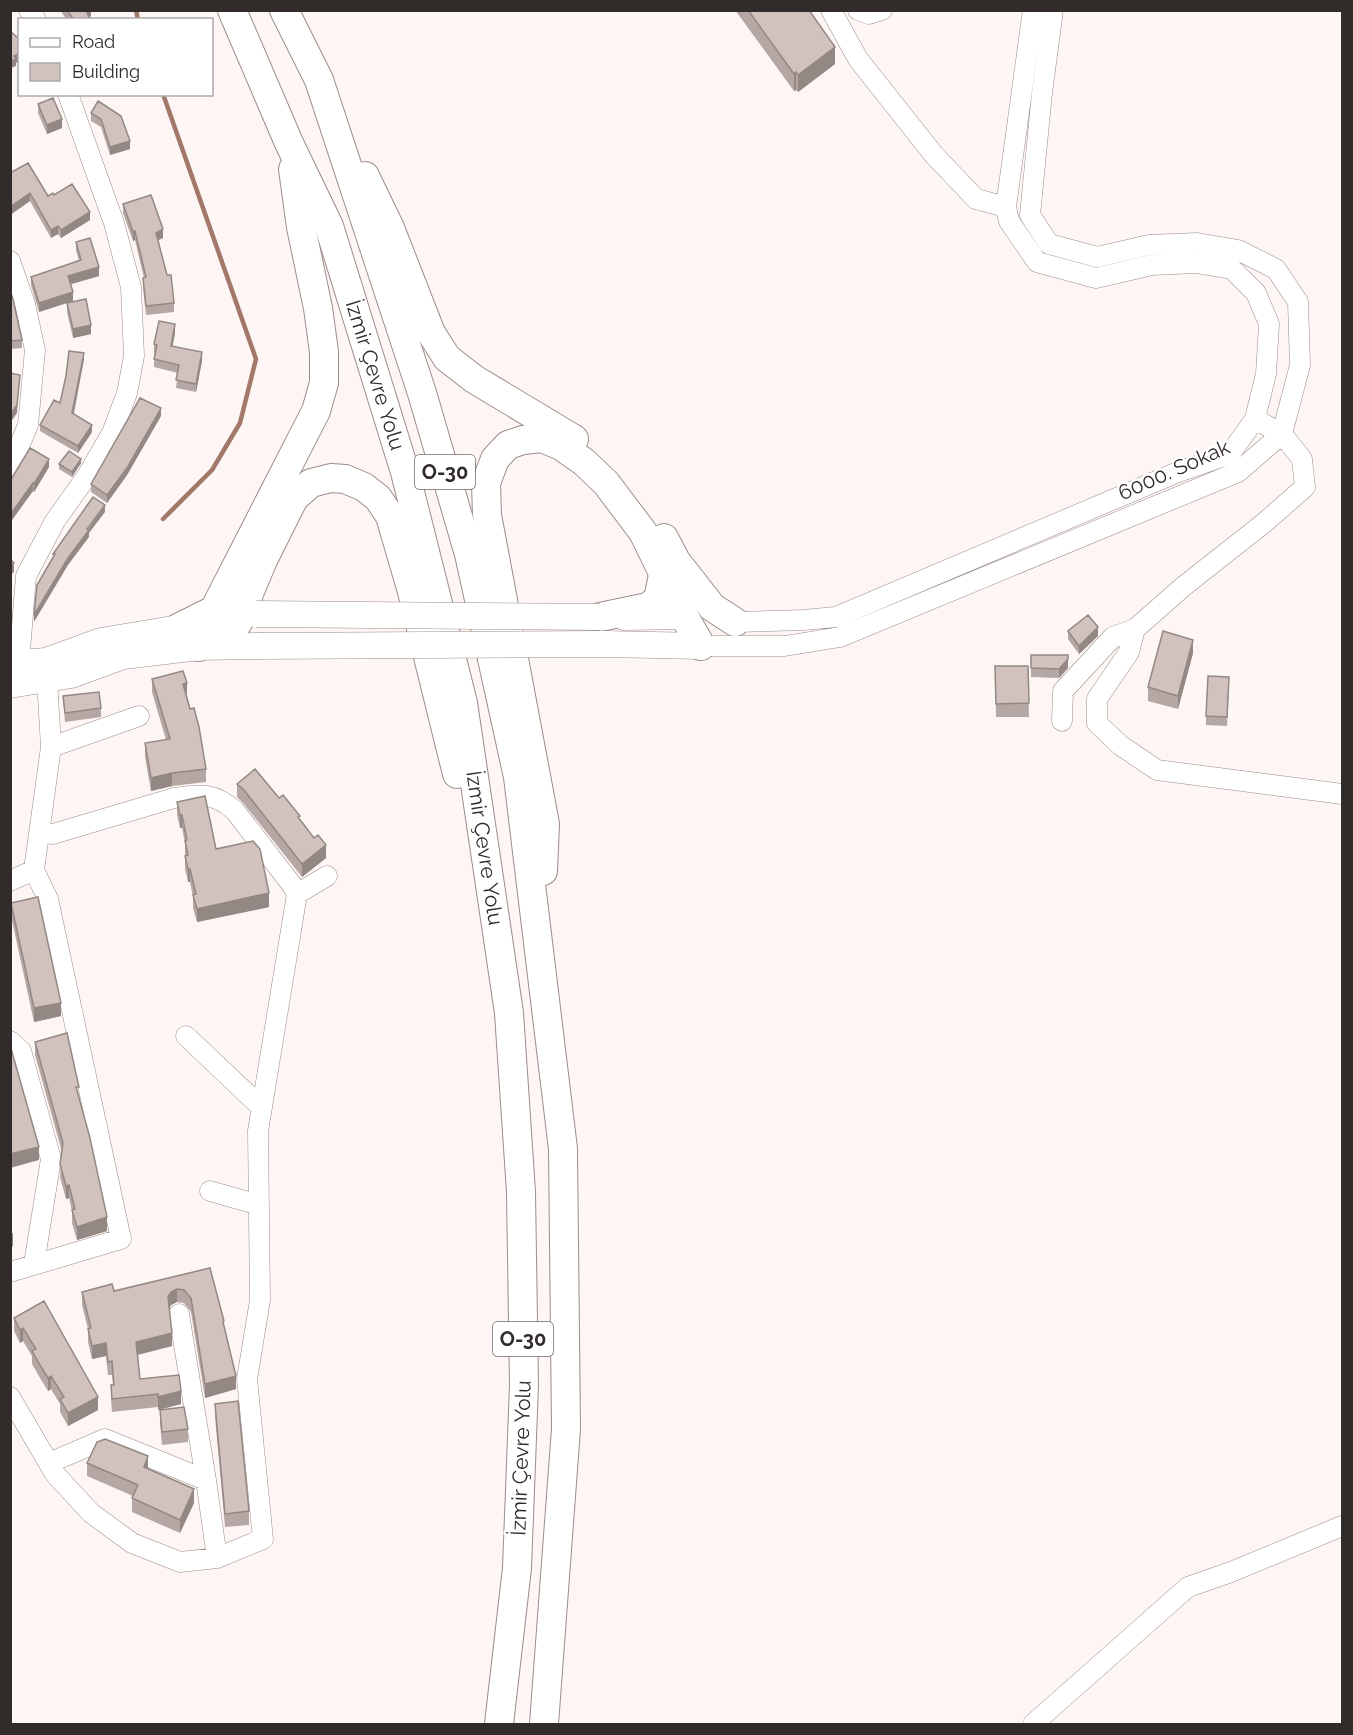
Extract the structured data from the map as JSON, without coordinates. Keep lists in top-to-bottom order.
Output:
{
  "streets": {
    "highway": ["İzmir Çevre Yolu", "O-30"],
    "street": ["6000. Sokak"]
  },
  "legend": ["Road", "Building"]
}
